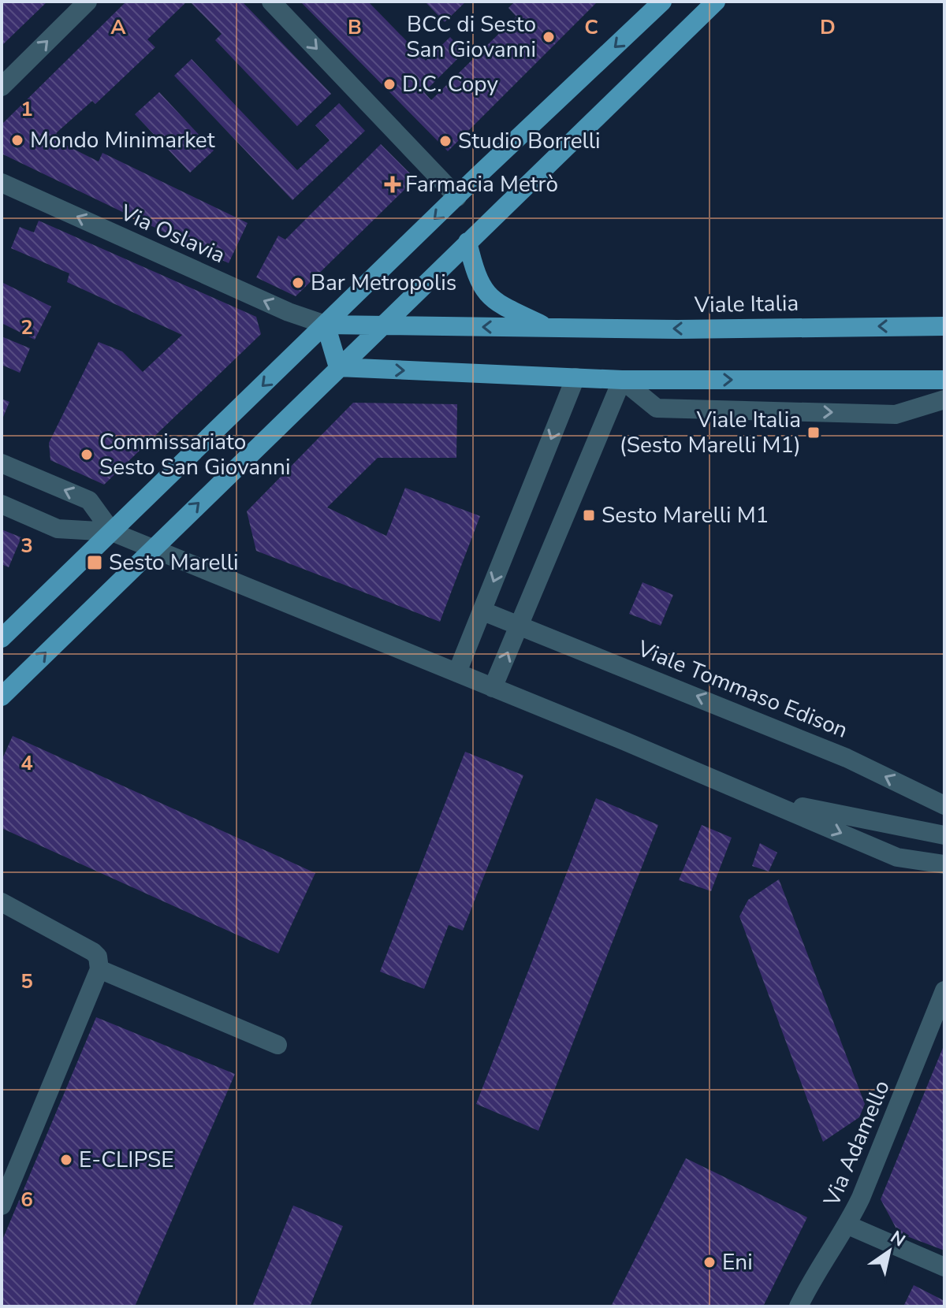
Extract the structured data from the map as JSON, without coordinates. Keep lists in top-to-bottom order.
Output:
{
  "streets": {
    "main road": ["Viale Italia"],
    "street": ["Via Oslavia", "Viale Tommaso Edison", "Via Adamello"]
  },
  "crossings": [
    ["Via Oslavia", "Viale Italia"]
  ],
  "one_way": ["Via Oslavia"],
  "places": {
    "other": [
      "BCC di Sesto San Giovanni",
      "D.C. Copy",
      "Mondo Minimarket",
      "Studio Borrelli",
      "Bar Metropolis",
      "Commissariato Sesto San Giovanni",
      "E-CLIPSE",
      "Eni"
    ],
    "health": ["Farmacia Metrò"],
    "transit": ["Viale Italia (Sesto Marelli M1)", "Sesto Marelli M1", "Sesto Marelli"]
  },
  "north": "top right",
  "grid": {
    "columns": [
      "A",
      "B",
      "C",
      "D"
    ],
    "rows": [
      "1",
      "2",
      "3",
      "4",
      "5",
      "6"
    ]
  }
}
